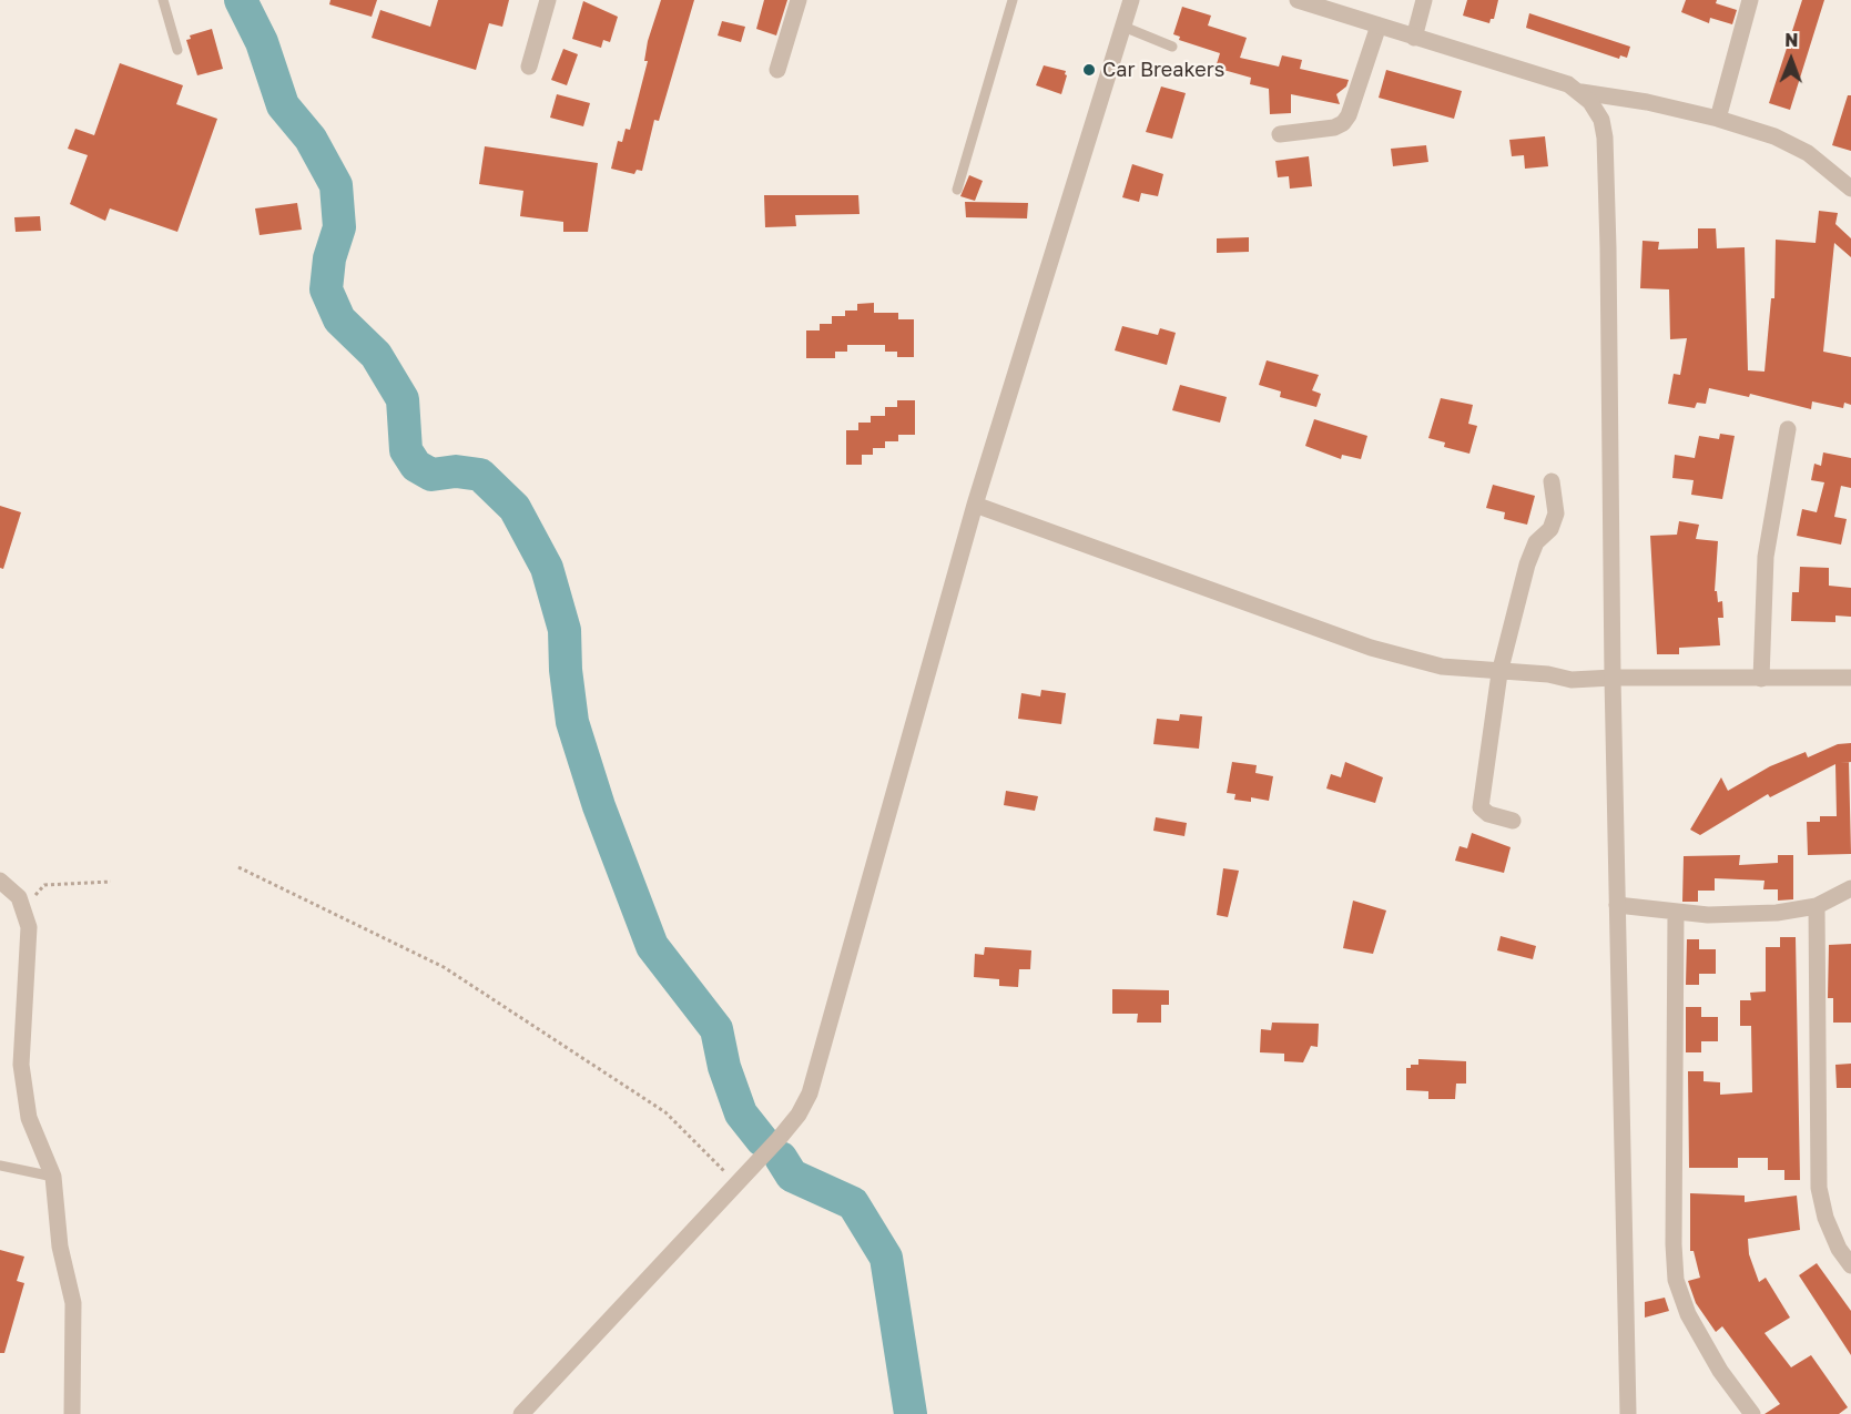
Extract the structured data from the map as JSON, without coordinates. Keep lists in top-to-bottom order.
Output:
{
  "places": ["Car Breakers"],
  "north": "top"
}
